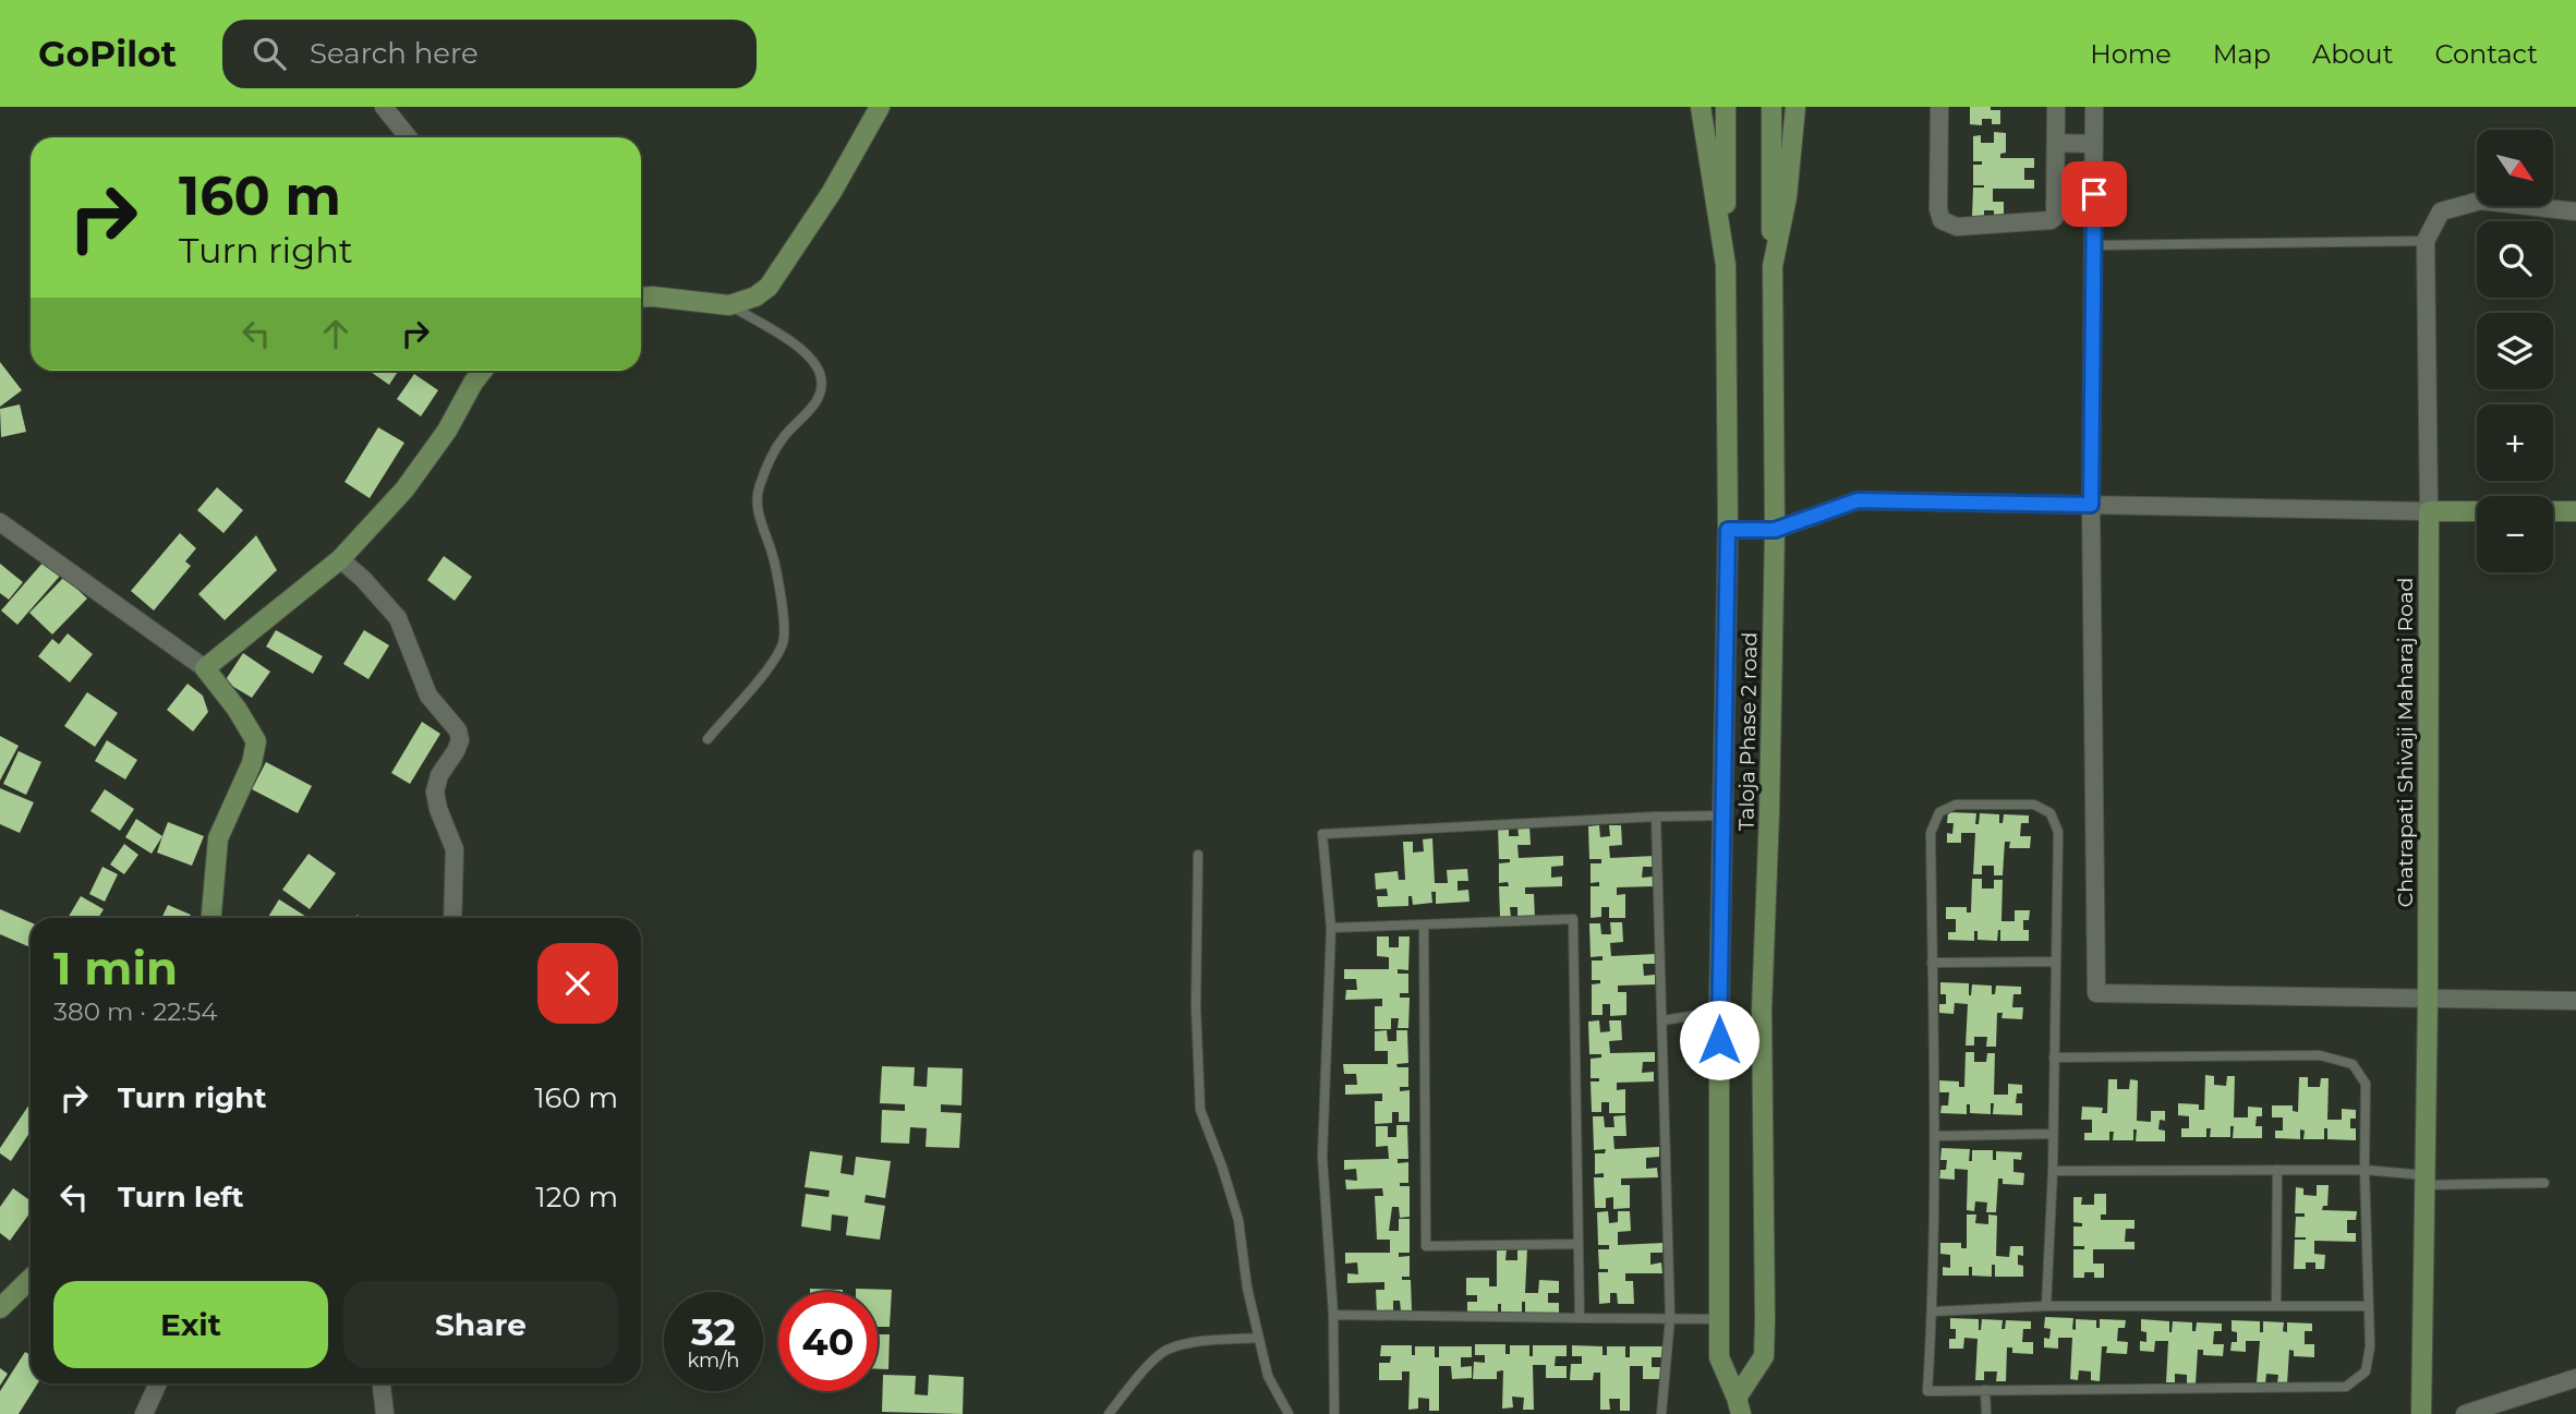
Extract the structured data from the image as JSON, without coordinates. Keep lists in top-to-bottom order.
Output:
{
  "streets": {
    "street": ["Taloja Phase 2 road", "Chatrapati Shivaji Maharaj Road"]
  },
  "north": "bottom right",
  "page": {
    "header": "GoPilot",
    "search": "Search here",
    "nav": [
      "Home",
      "Map",
      "About",
      "Contact"
    ],
    "map_buttons": ["+", "−"],
    "turn": ["160 m", "Turn right"],
    "heading": ["1 min", "380 m · 22:54"],
    "list": [
      {
        "name": "Turn right",
        "value": "160 m"
      },
      {
        "name": "Turn left",
        "value": "120 m"
      }
    ],
    "buttons": ["Exit", "Share"],
    "speed": "32 km/h",
    "limit": "40"
  }
}
